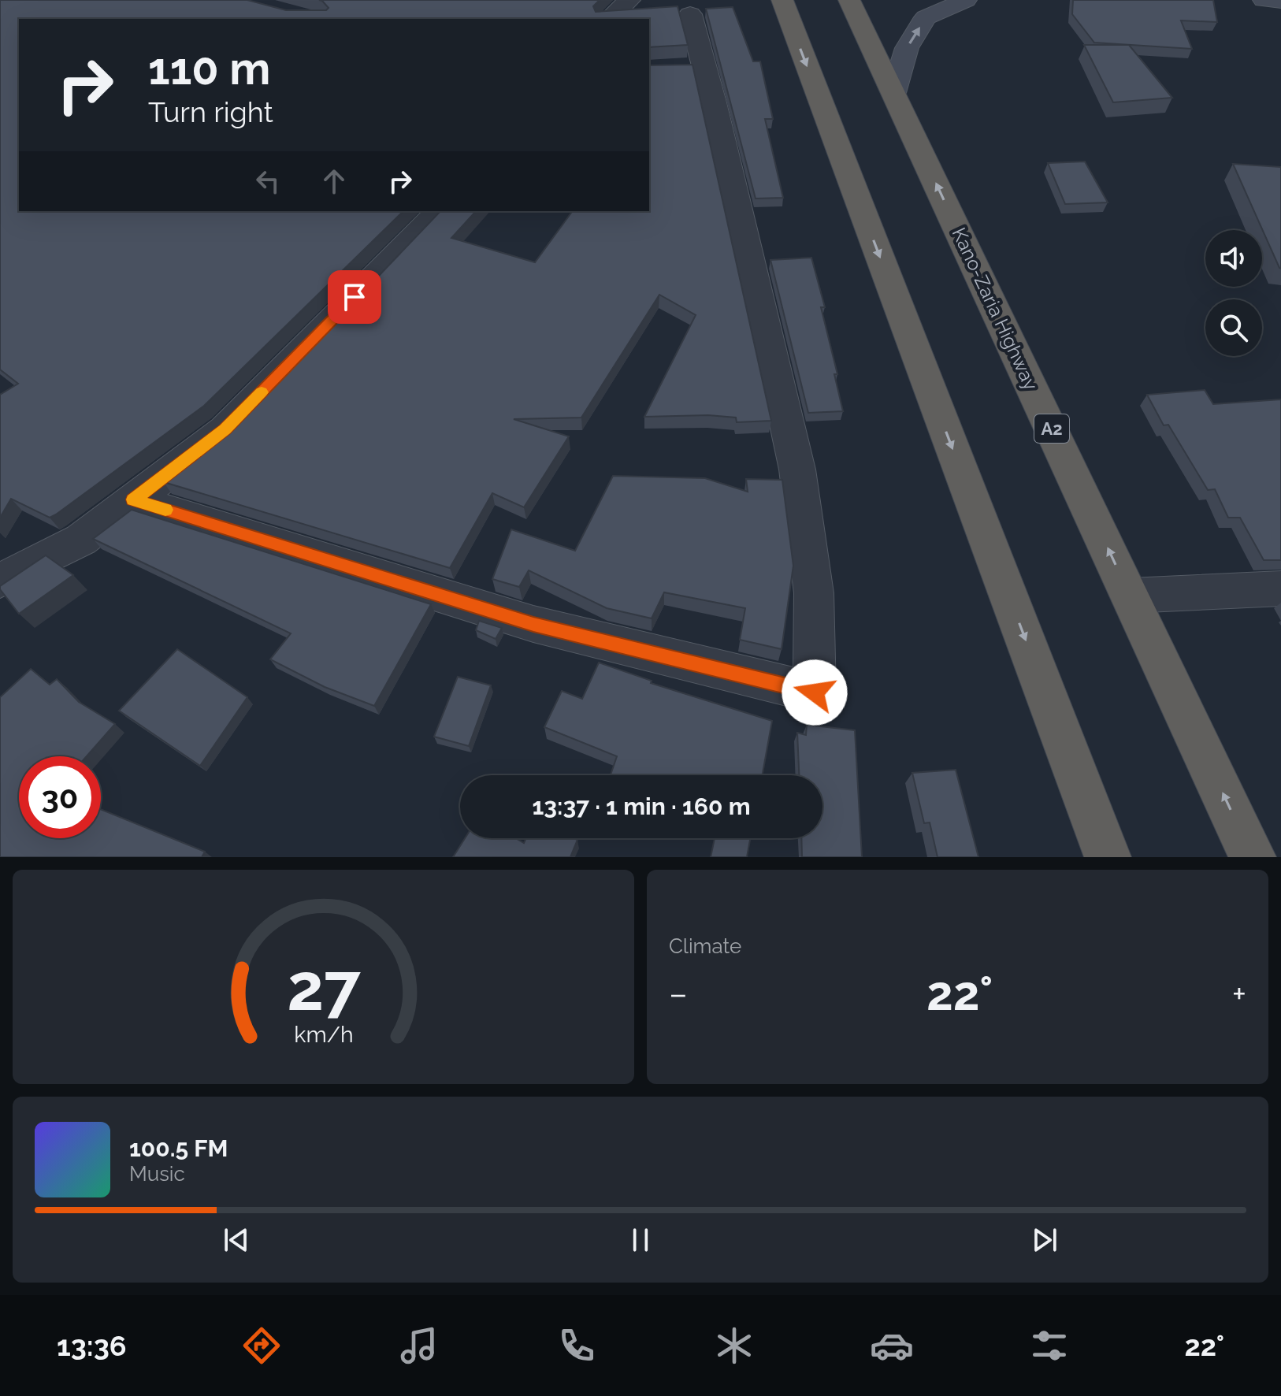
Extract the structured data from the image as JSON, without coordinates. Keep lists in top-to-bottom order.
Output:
{
  "streets": {
    "highway": ["Kano-Zaria Highway", "A2"]
  },
  "page": {
    "turn": ["110 m", "Turn right"],
    "limit": "30",
    "trip": "13:37 · 1 min · 160 m",
    "tile": "Climate",
    "heat": ["−", "22°", "+"],
    "song": ["100.5 FM", "Music"],
    "tabs": ["13:36", "22°"],
    "gauge": ["27", "km/h"]
  }
}
